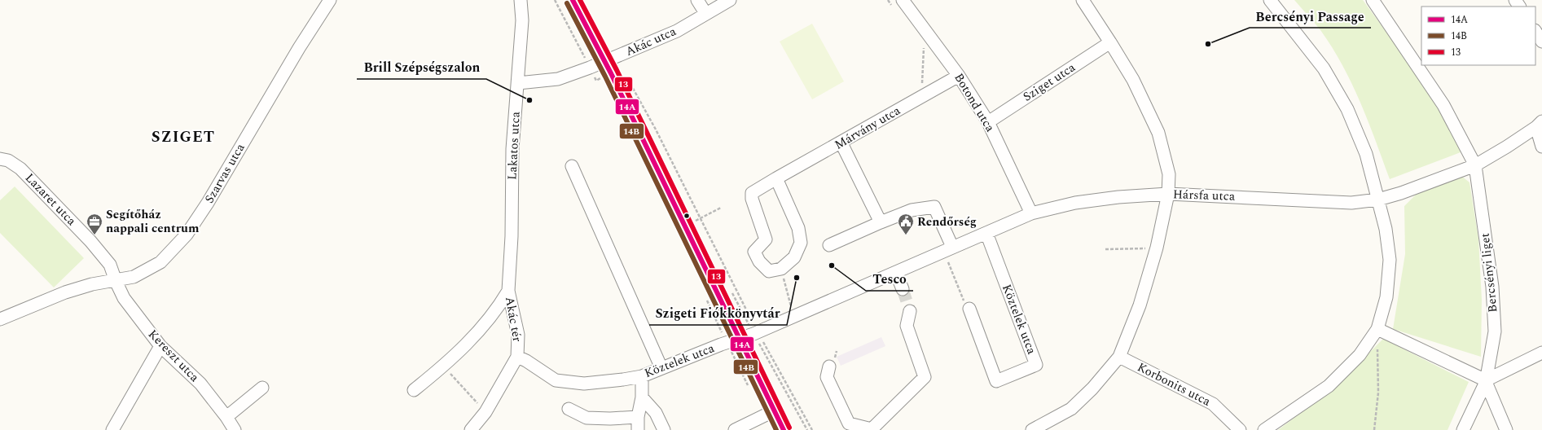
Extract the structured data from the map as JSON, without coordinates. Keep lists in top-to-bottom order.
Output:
{
  "streets": {
    "street": [
      "Akác utca",
      "Sziget utca",
      "Botond utca",
      "Márvány utca",
      "Lakatos utca",
      "Szarvas utca",
      "Hársfa utca",
      "Lazaret utca",
      "Bercsényi liget",
      "Akác tér",
      "Köztelek utca",
      "Kereszt utca",
      "Korbonits utca"
    ]
  },
  "crossings": [
    ["Akác utca", "Lakatos utca"],
    ["Sziget utca", "Botond utca"],
    ["Botond utca", "Márvány utca"],
    ["Botond utca", "Hársfa utca"],
    ["Botond utca", "Köztelek utca"],
    ["Lakatos utca", "Akác tér"],
    ["Szarvas utca", "Lazaret utca"],
    ["Szarvas utca", "Kereszt utca"],
    ["Hársfa utca", "Köztelek utca"],
    ["Lazaret utca", "Kereszt utca"],
    ["Akác tér", "Köztelek utca"]
  ],
  "districts": ["SZIGET"],
  "places": {
    "other": [
      "Bercsényi Passage",
      "Brill Szépségszalon",
      "Tesco",
      "Szigeti Fiókkönyvtár"
    ],
    "office": ["Segítőház nappali centrum"],
    "public building": ["Rendőrség"]
  },
  "lines": ["transit line 14A", "transit line 13", "transit line 14B"],
  "legend": ["14A", "14B", "13"]
}
